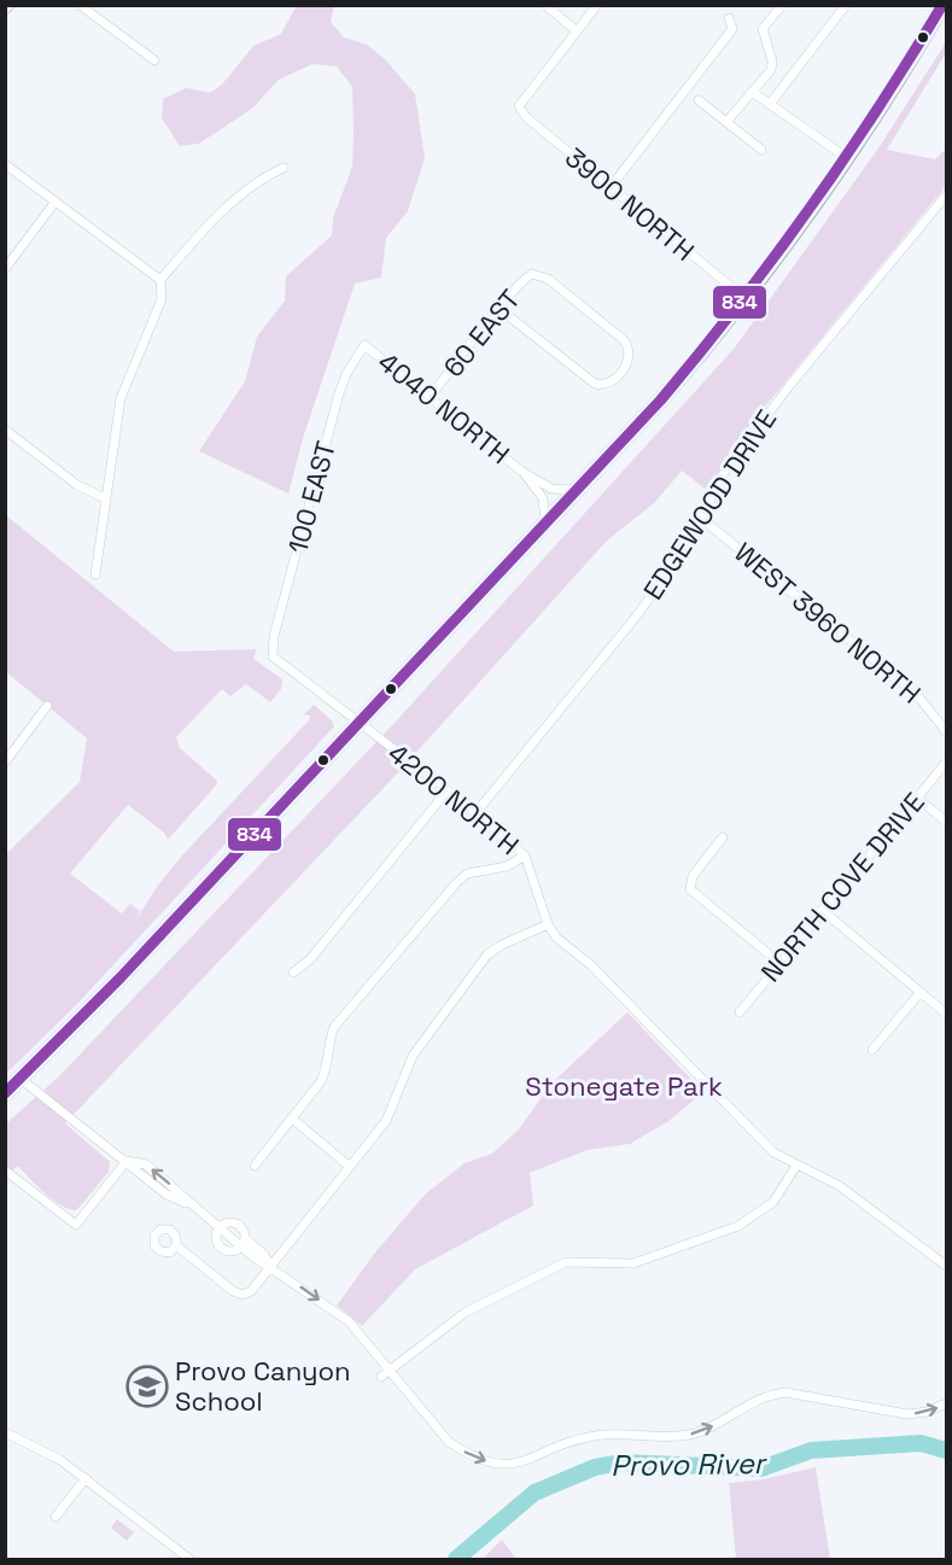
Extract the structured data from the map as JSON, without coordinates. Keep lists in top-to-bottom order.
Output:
{
  "streets": {
    "street": [
      "3900 NORTH",
      "60 EAST",
      "4040 NORTH",
      "100 EAST",
      "EDGEWOOD DRIVE",
      "WEST 3960 NORTH",
      "4200 NORTH",
      "NORTH COVE DRIVE"
    ]
  },
  "crossings": [
    ["60 EAST", "4040 NORTH"],
    ["4040 NORTH", "100 EAST"],
    ["100 EAST", "4200 NORTH"],
    ["EDGEWOOD DRIVE", "WEST 3960 NORTH"],
    ["EDGEWOOD DRIVE", "4200 NORTH"]
  ],
  "water": ["Provo River"],
  "parks": ["Stonegate Park"],
  "places": {
    "school or university": ["Provo Canyon School"]
  },
  "lines": ["transit line 834"]
}
